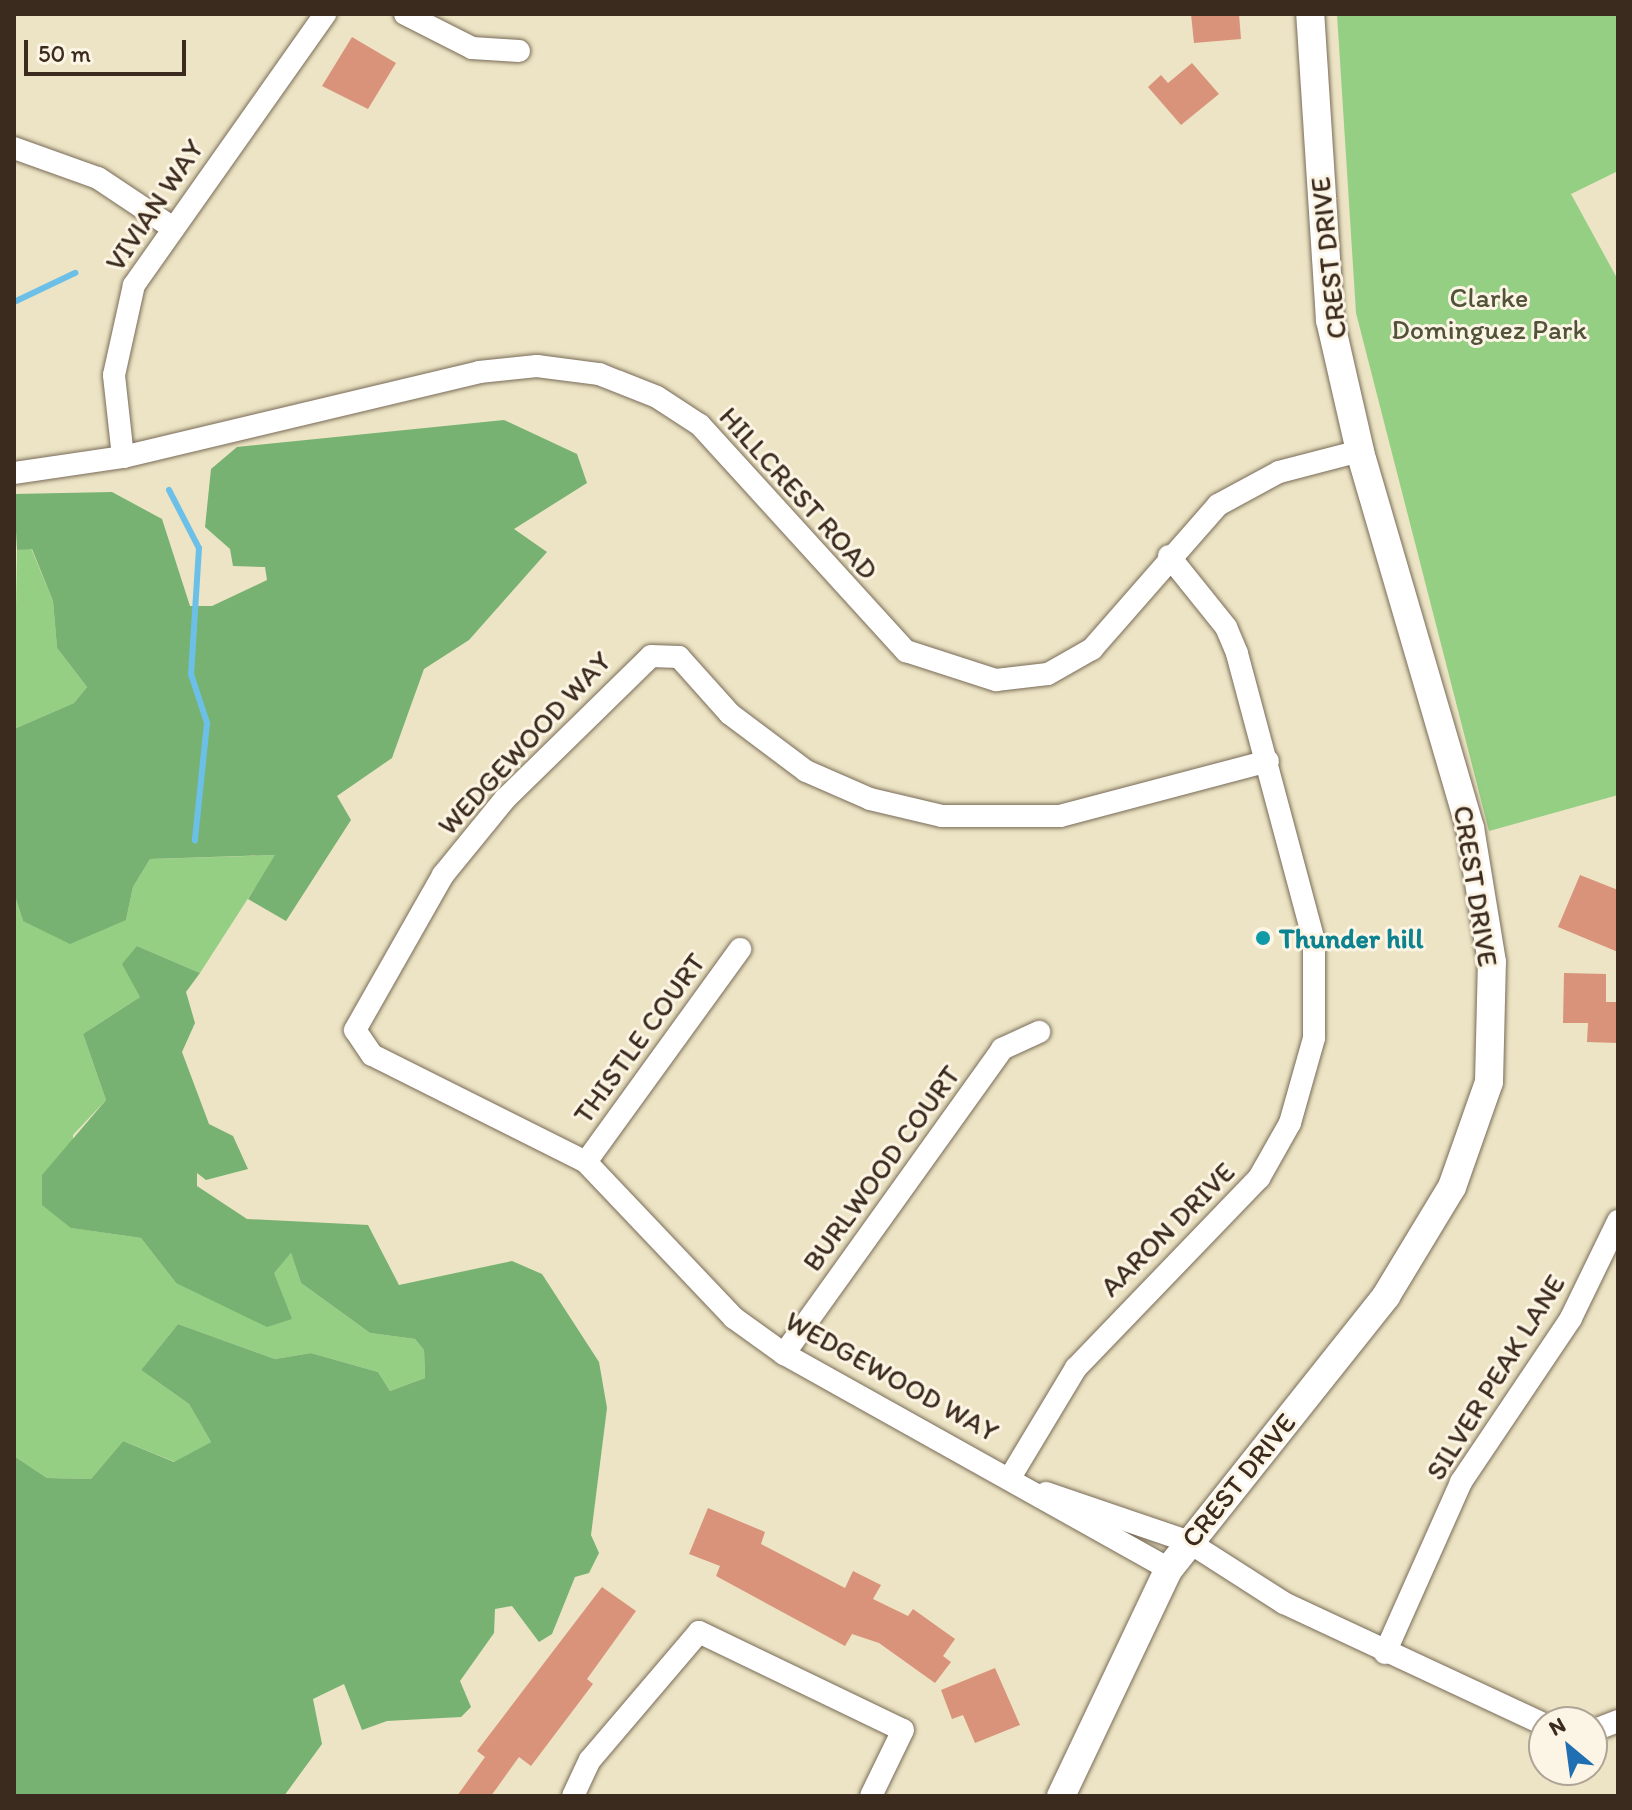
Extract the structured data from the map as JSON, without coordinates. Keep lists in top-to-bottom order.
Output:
{
  "streets": {
    "street": [
      "VIVIAN WAY",
      "CREST DRIVE",
      "HILLCREST ROAD",
      "WEDGEWOOD WAY",
      "THISTLE COURT",
      "BURLWOOD COURT",
      "AARON DRIVE",
      "SILVER PEAK LANE"
    ]
  },
  "crossings": [
    ["VIVIAN WAY", "HILLCREST ROAD"],
    ["CREST DRIVE", "HILLCREST ROAD"],
    ["CREST DRIVE", "WEDGEWOOD WAY"],
    ["HILLCREST ROAD", "AARON DRIVE"],
    ["WEDGEWOOD WAY", "THISTLE COURT"],
    ["WEDGEWOOD WAY", "BURLWOOD COURT"],
    ["WEDGEWOOD WAY", "AARON DRIVE"]
  ],
  "parks": ["Clarke Dominguez Park"],
  "places": ["Thunder hill"],
  "scale_bar": "50 m",
  "north": "top left"
}
